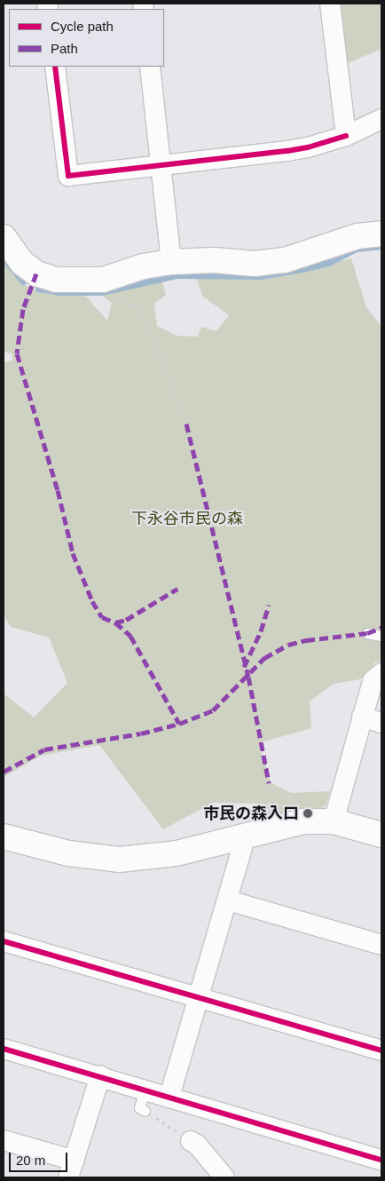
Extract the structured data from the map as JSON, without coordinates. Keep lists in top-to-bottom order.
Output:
{
  "parks": ["下永谷市民の森"],
  "places": ["市民の森入口"],
  "legend": ["Cycle path", "Path"],
  "scale_bar": "20 m"
}
